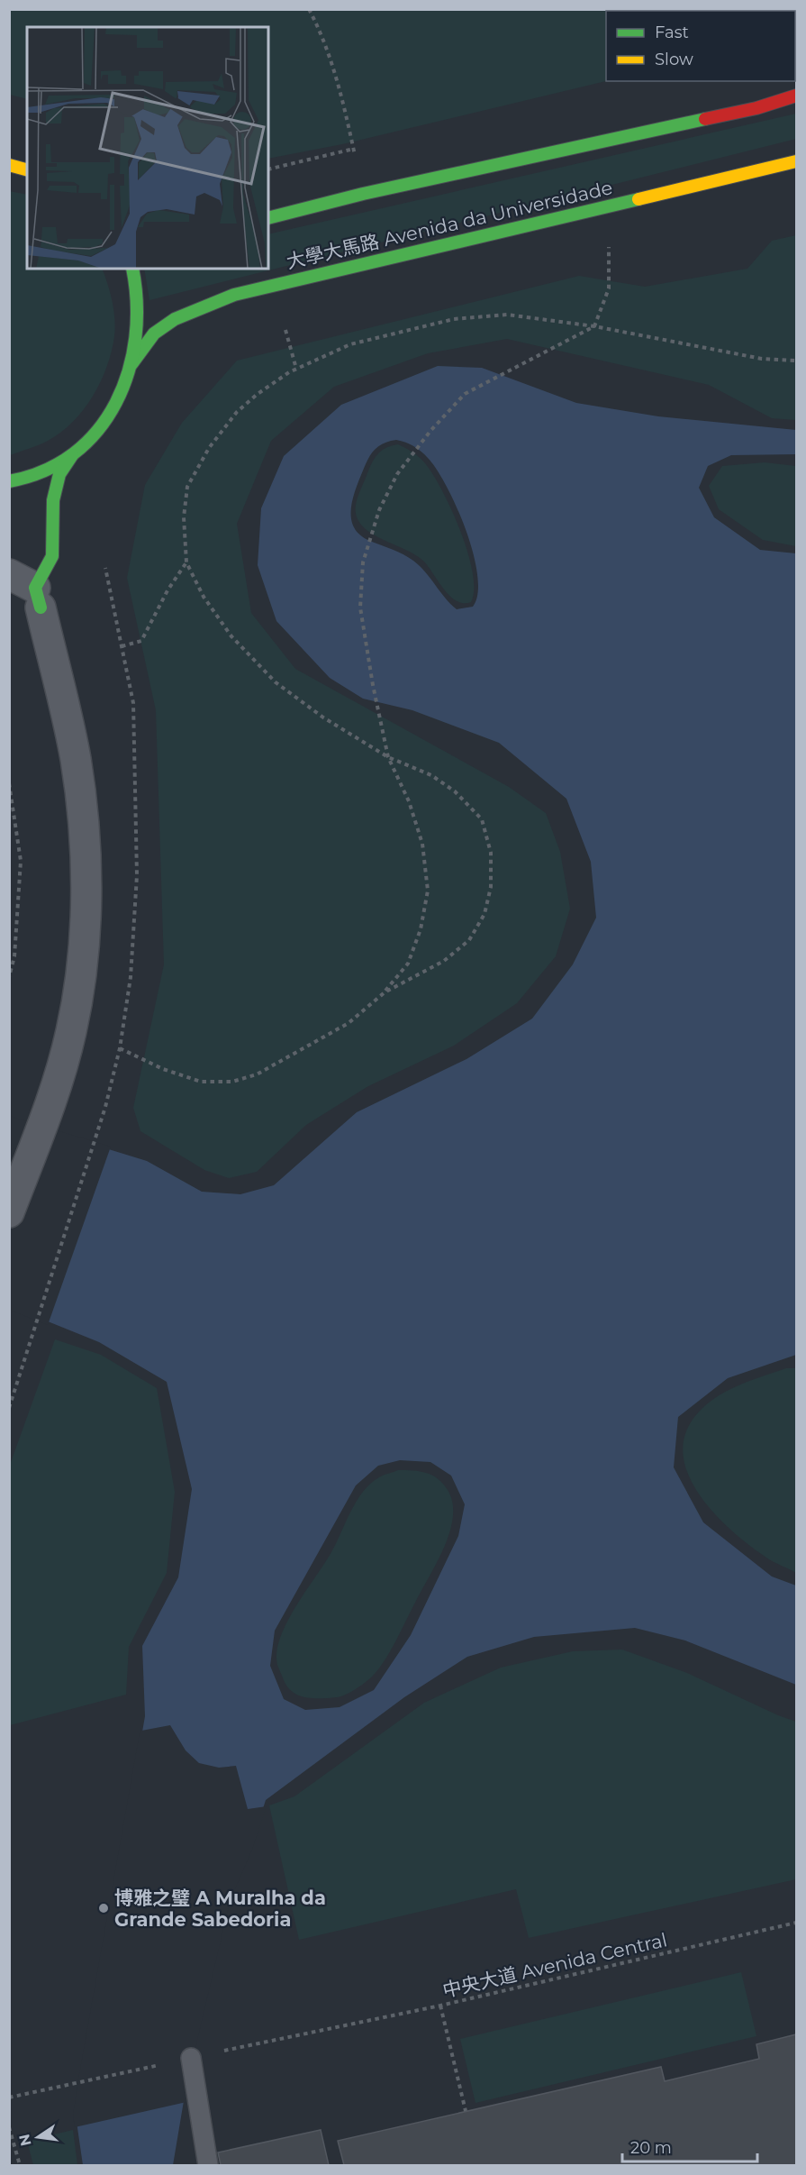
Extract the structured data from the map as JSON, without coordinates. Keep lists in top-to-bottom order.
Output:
{
  "streets": {
    "main road": ["大學大馬路 Avenida da Universidade"],
    "path": ["中央大道 Avenida Central"]
  },
  "places": ["博雅之璧 A Muralha da Grande Sabedoria"],
  "legend": ["Fast", "Slow"],
  "scale_bar": "20 m",
  "north": "left"
}
